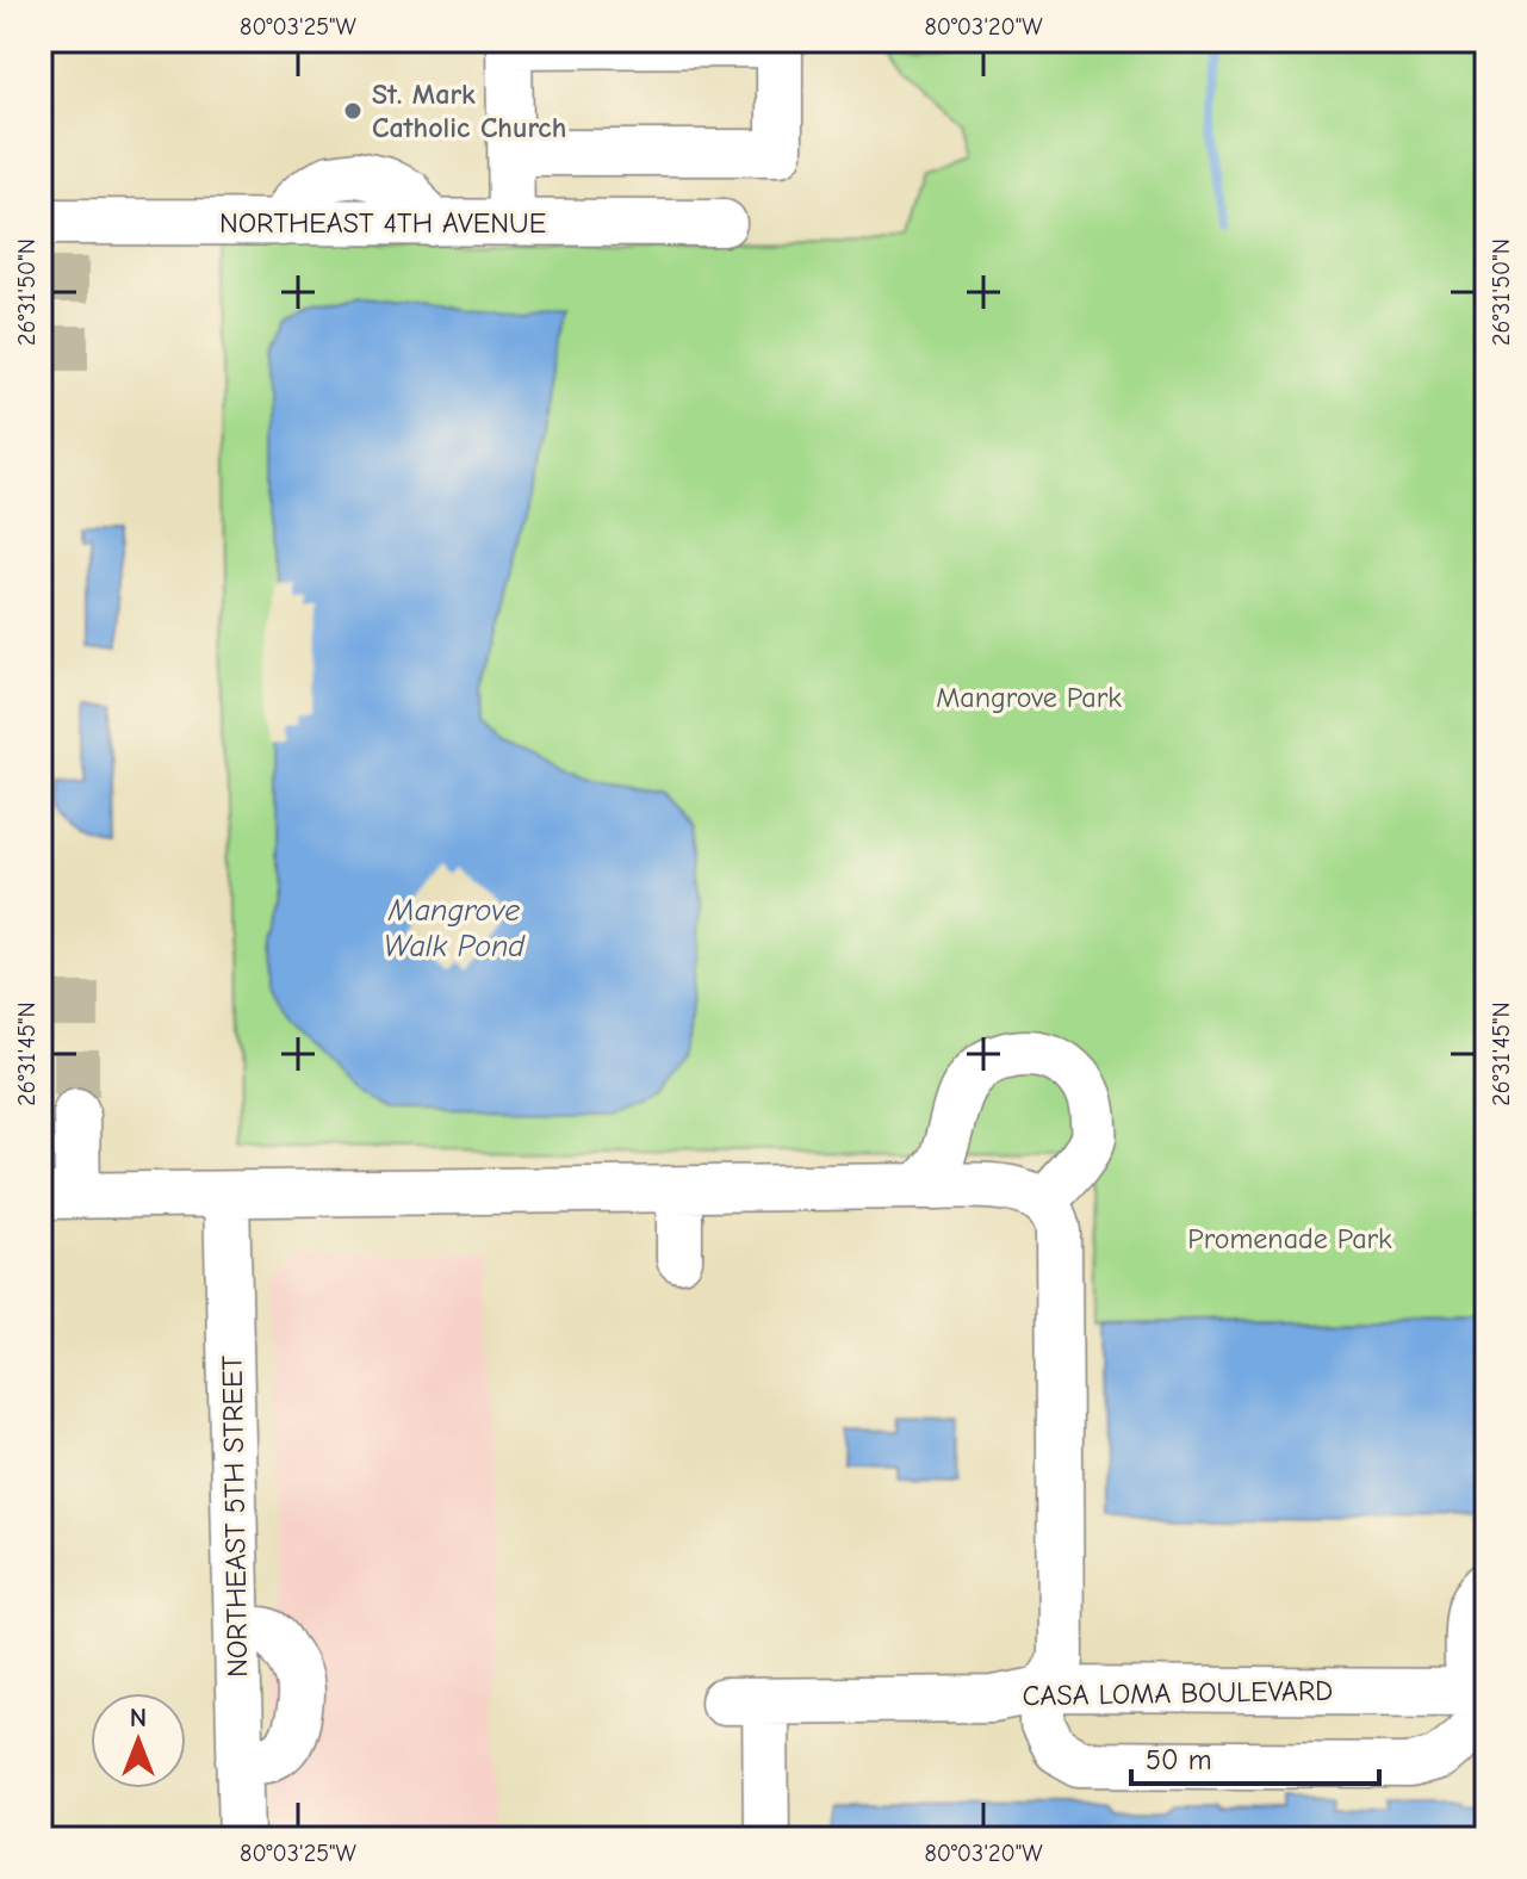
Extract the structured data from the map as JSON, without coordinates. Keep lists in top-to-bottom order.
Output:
{
  "streets": {
    "street": ["NORTHEAST 4TH AVENUE", "NORTHEAST 5TH STREET", "CASA LOMA BOULEVARD"]
  },
  "water": ["Mangrove Walk Pond"],
  "parks": ["Mangrove Park", "Promenade Park"],
  "places": ["St. Mark Catholic Church"],
  "scale_bar": "50 m",
  "north": "top",
  "coordinates": [
    "80°03'25\"W",
    "80°03'20\"W",
    "26°31'50\"N",
    "26°31'45\"N"
  ]
}
